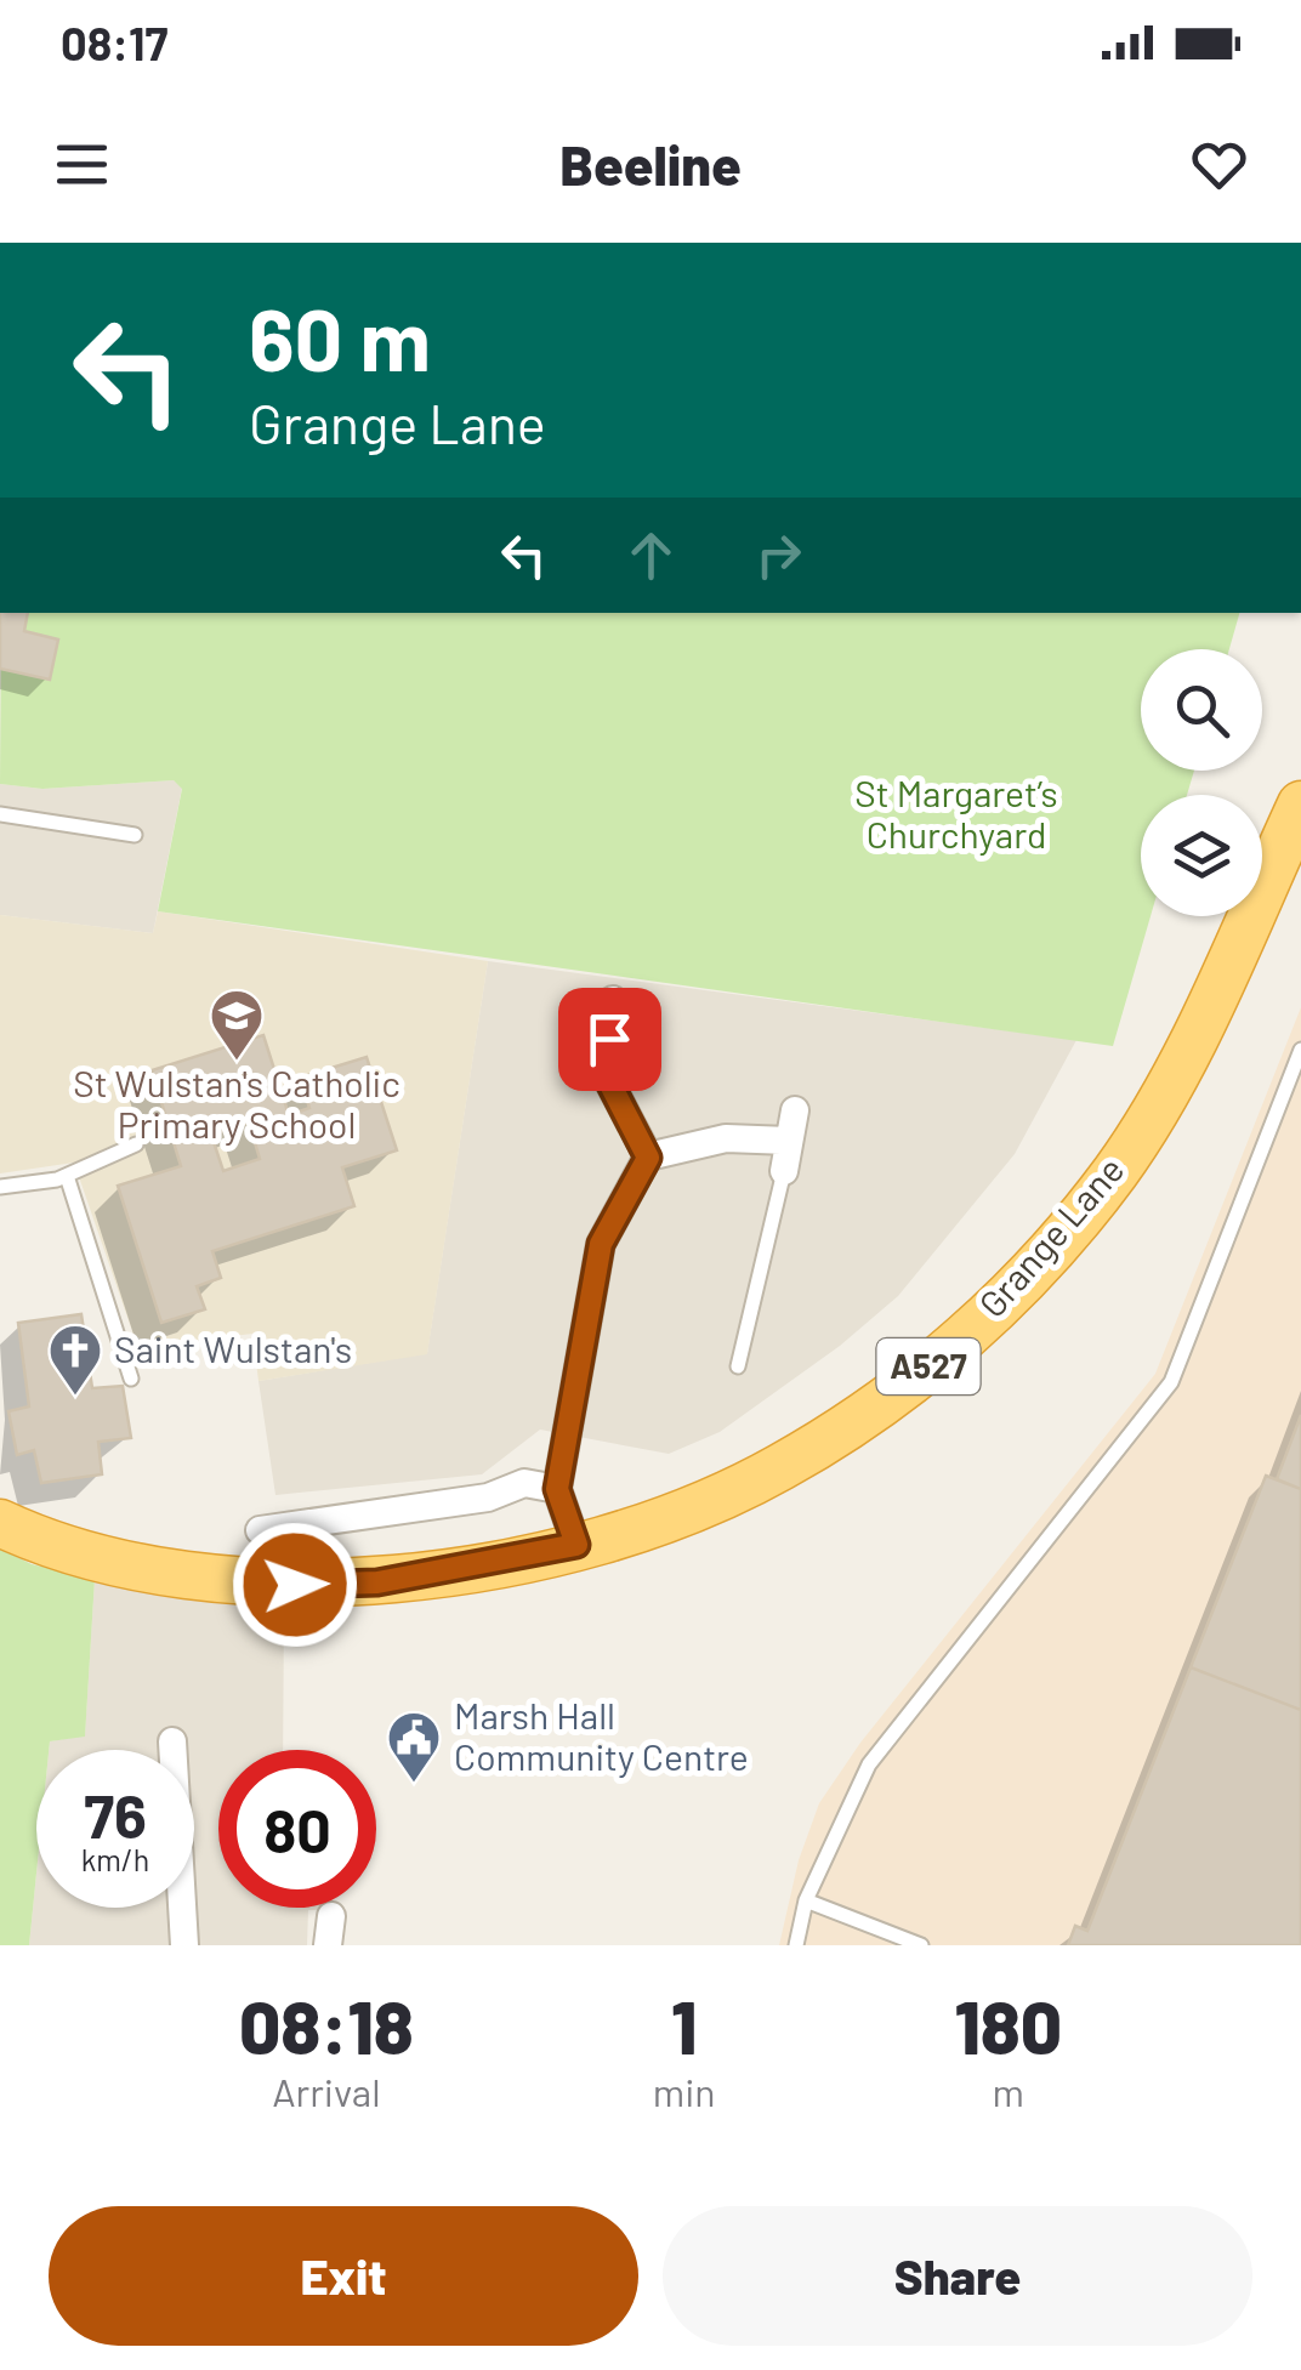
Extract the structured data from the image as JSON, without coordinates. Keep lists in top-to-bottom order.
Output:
{
  "streets": {
    "highway": ["Grange Lane", "A527"]
  },
  "parks": ["St Margaret’s Churchyard"],
  "places": {
    "school or university": ["St Wulstan's Catholic Primary School"],
    "church": ["Saint Wulstan's"],
    "public building": ["Marsh Hall Community Centre"]
  },
  "page": {
    "status": "08:17",
    "header": "Beeline",
    "turn": ["60 m", "Grange Lane"],
    "speed": "76 km/h",
    "limit": "80",
    "eta": [
      "08:18",
      "Arrival",
      "1",
      "min",
      "180",
      "m"
    ],
    "buttons": ["Exit", "Share"]
  }
}
